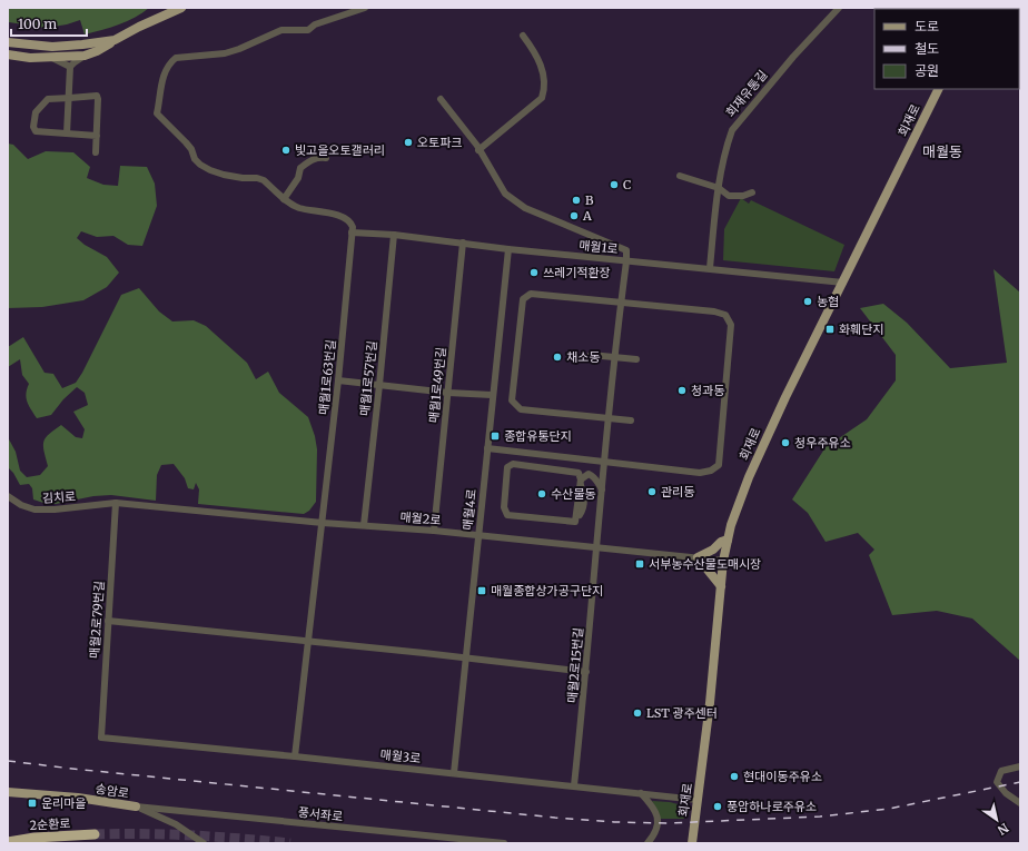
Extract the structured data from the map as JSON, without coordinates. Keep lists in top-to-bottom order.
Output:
{
  "streets": {
    "highway": ["2순환로"],
    "main road": ["회재로", "송암로"],
    "street": [
      "회재유통길",
      "매월1로",
      "매월1로63번길",
      "매월1로57번길",
      "매월1로49번길",
      "김치로",
      "매월4로",
      "매월2로",
      "매월2로79번길",
      "매월2로15번길",
      "매월3로",
      "풍서좌로"
    ]
  },
  "crossings": [
    ["회재유통길", "매월1로"],
    ["회재로", "매월1로"],
    ["회재로", "매월2로"],
    ["회재로", "매월3로"],
    ["매월1로", "매월1로63번길"],
    ["매월1로", "매월1로57번길"],
    ["매월1로", "매월1로49번길"],
    ["매월1로", "매월4로"],
    ["매월1로", "매월2로15번길"],
    ["매월1로63번길", "매월2로"],
    ["매월1로63번길", "매월3로"],
    ["매월1로57번길", "매월2로"],
    ["매월1로49번길", "매월2로"],
    ["김치로", "매월2로"],
    ["김치로", "매월2로79번길"],
    ["매월4로", "매월2로"],
    ["매월4로", "매월3로"],
    ["매월2로", "매월2로79번길"],
    ["매월2로", "매월2로15번길"],
    ["매월2로79번길", "매월3로"],
    ["매월2로15번길", "매월3로"],
    ["송암로", "풍서좌로"]
  ],
  "districts": ["매월동"],
  "places": {
    "other": [
      "오토파크",
      "빛고을오토갤러리",
      "C",
      "B",
      "A",
      "쓰레기적환장",
      "농협",
      "채소동",
      "청과동",
      "청우주유소",
      "관리동",
      "수산물동",
      "LST 광주센터",
      "현대이동주유소",
      "풍암하나로주유소"
    ],
    "transit": [
      "화훼단지",
      "종합유통단지",
      "서부농수산물도매시장",
      "매월종합상가공구단지",
      "운리마을"
    ]
  },
  "legend": ["도로", "철도", "공원"],
  "scale_bar": "100 m",
  "north": "bottom right"
}
